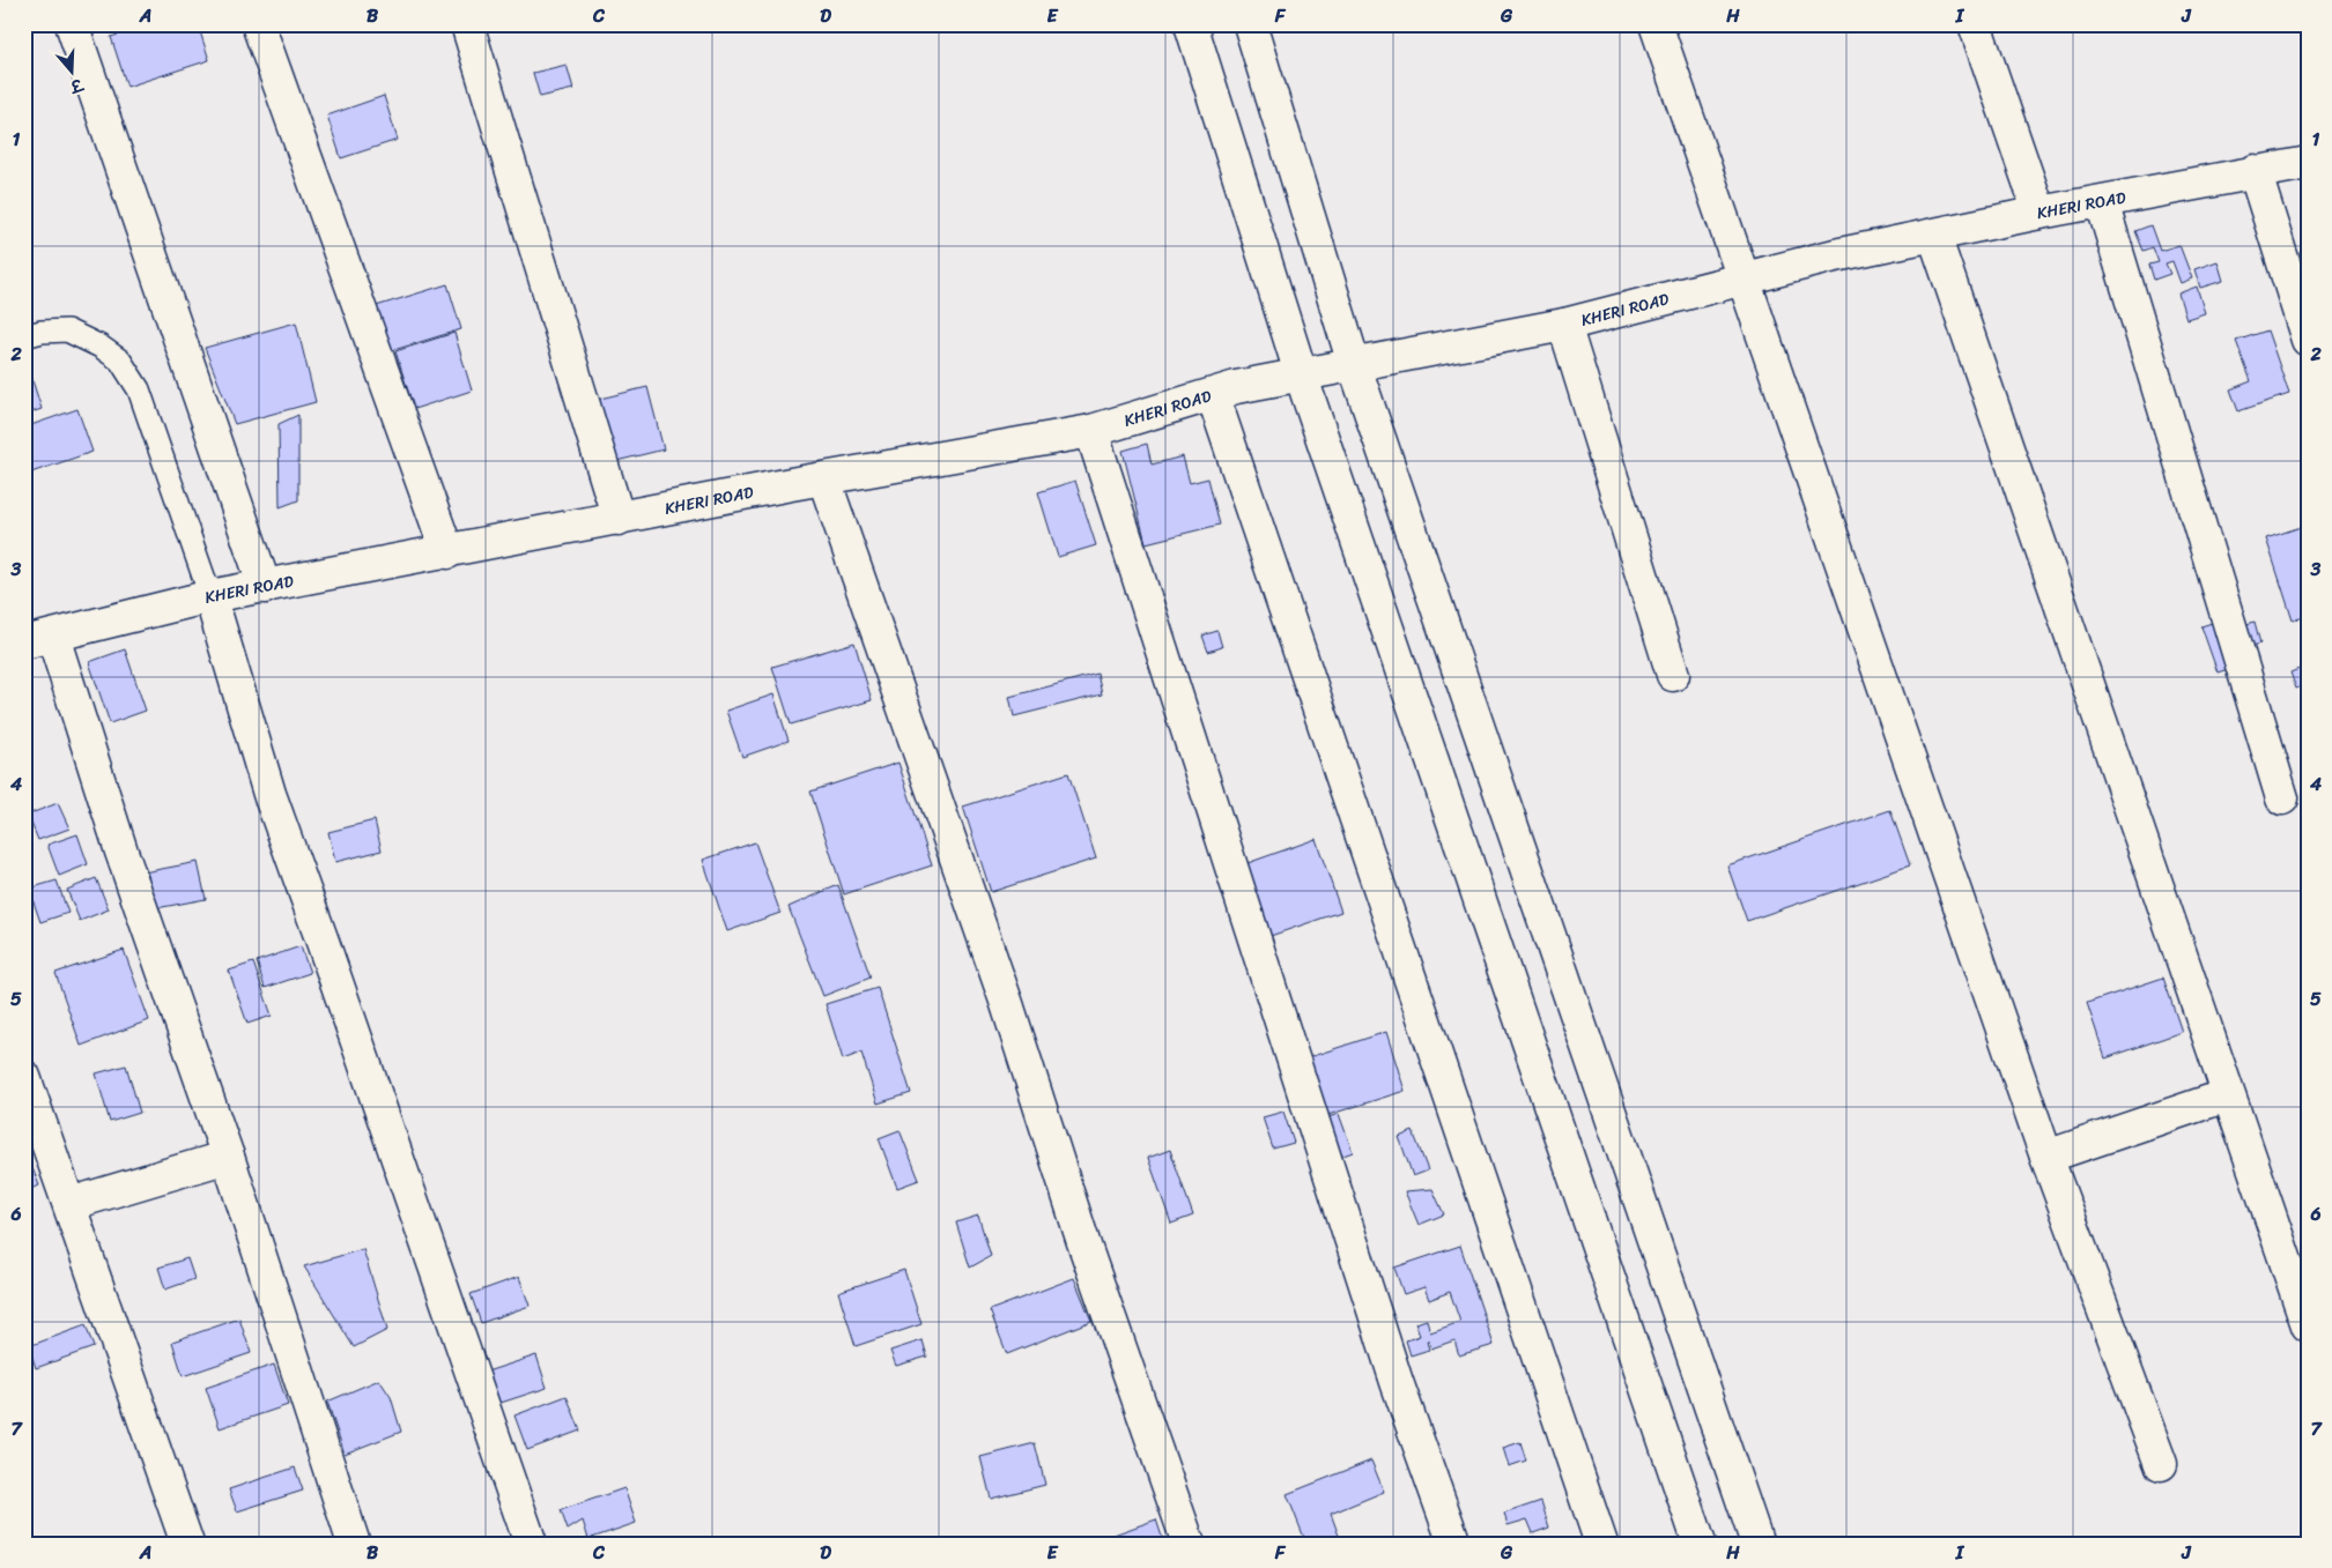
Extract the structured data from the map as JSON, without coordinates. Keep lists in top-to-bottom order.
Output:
{
  "streets": {
    "street": ["KHERI ROAD"]
  },
  "north": "bottom",
  "grid": {
    "columns": [
      "A",
      "B",
      "C",
      "D",
      "E",
      "F",
      "G",
      "H",
      "I",
      "J"
    ],
    "rows": [
      "1",
      "2",
      "3",
      "4",
      "5",
      "6",
      "7"
    ]
  }
}
